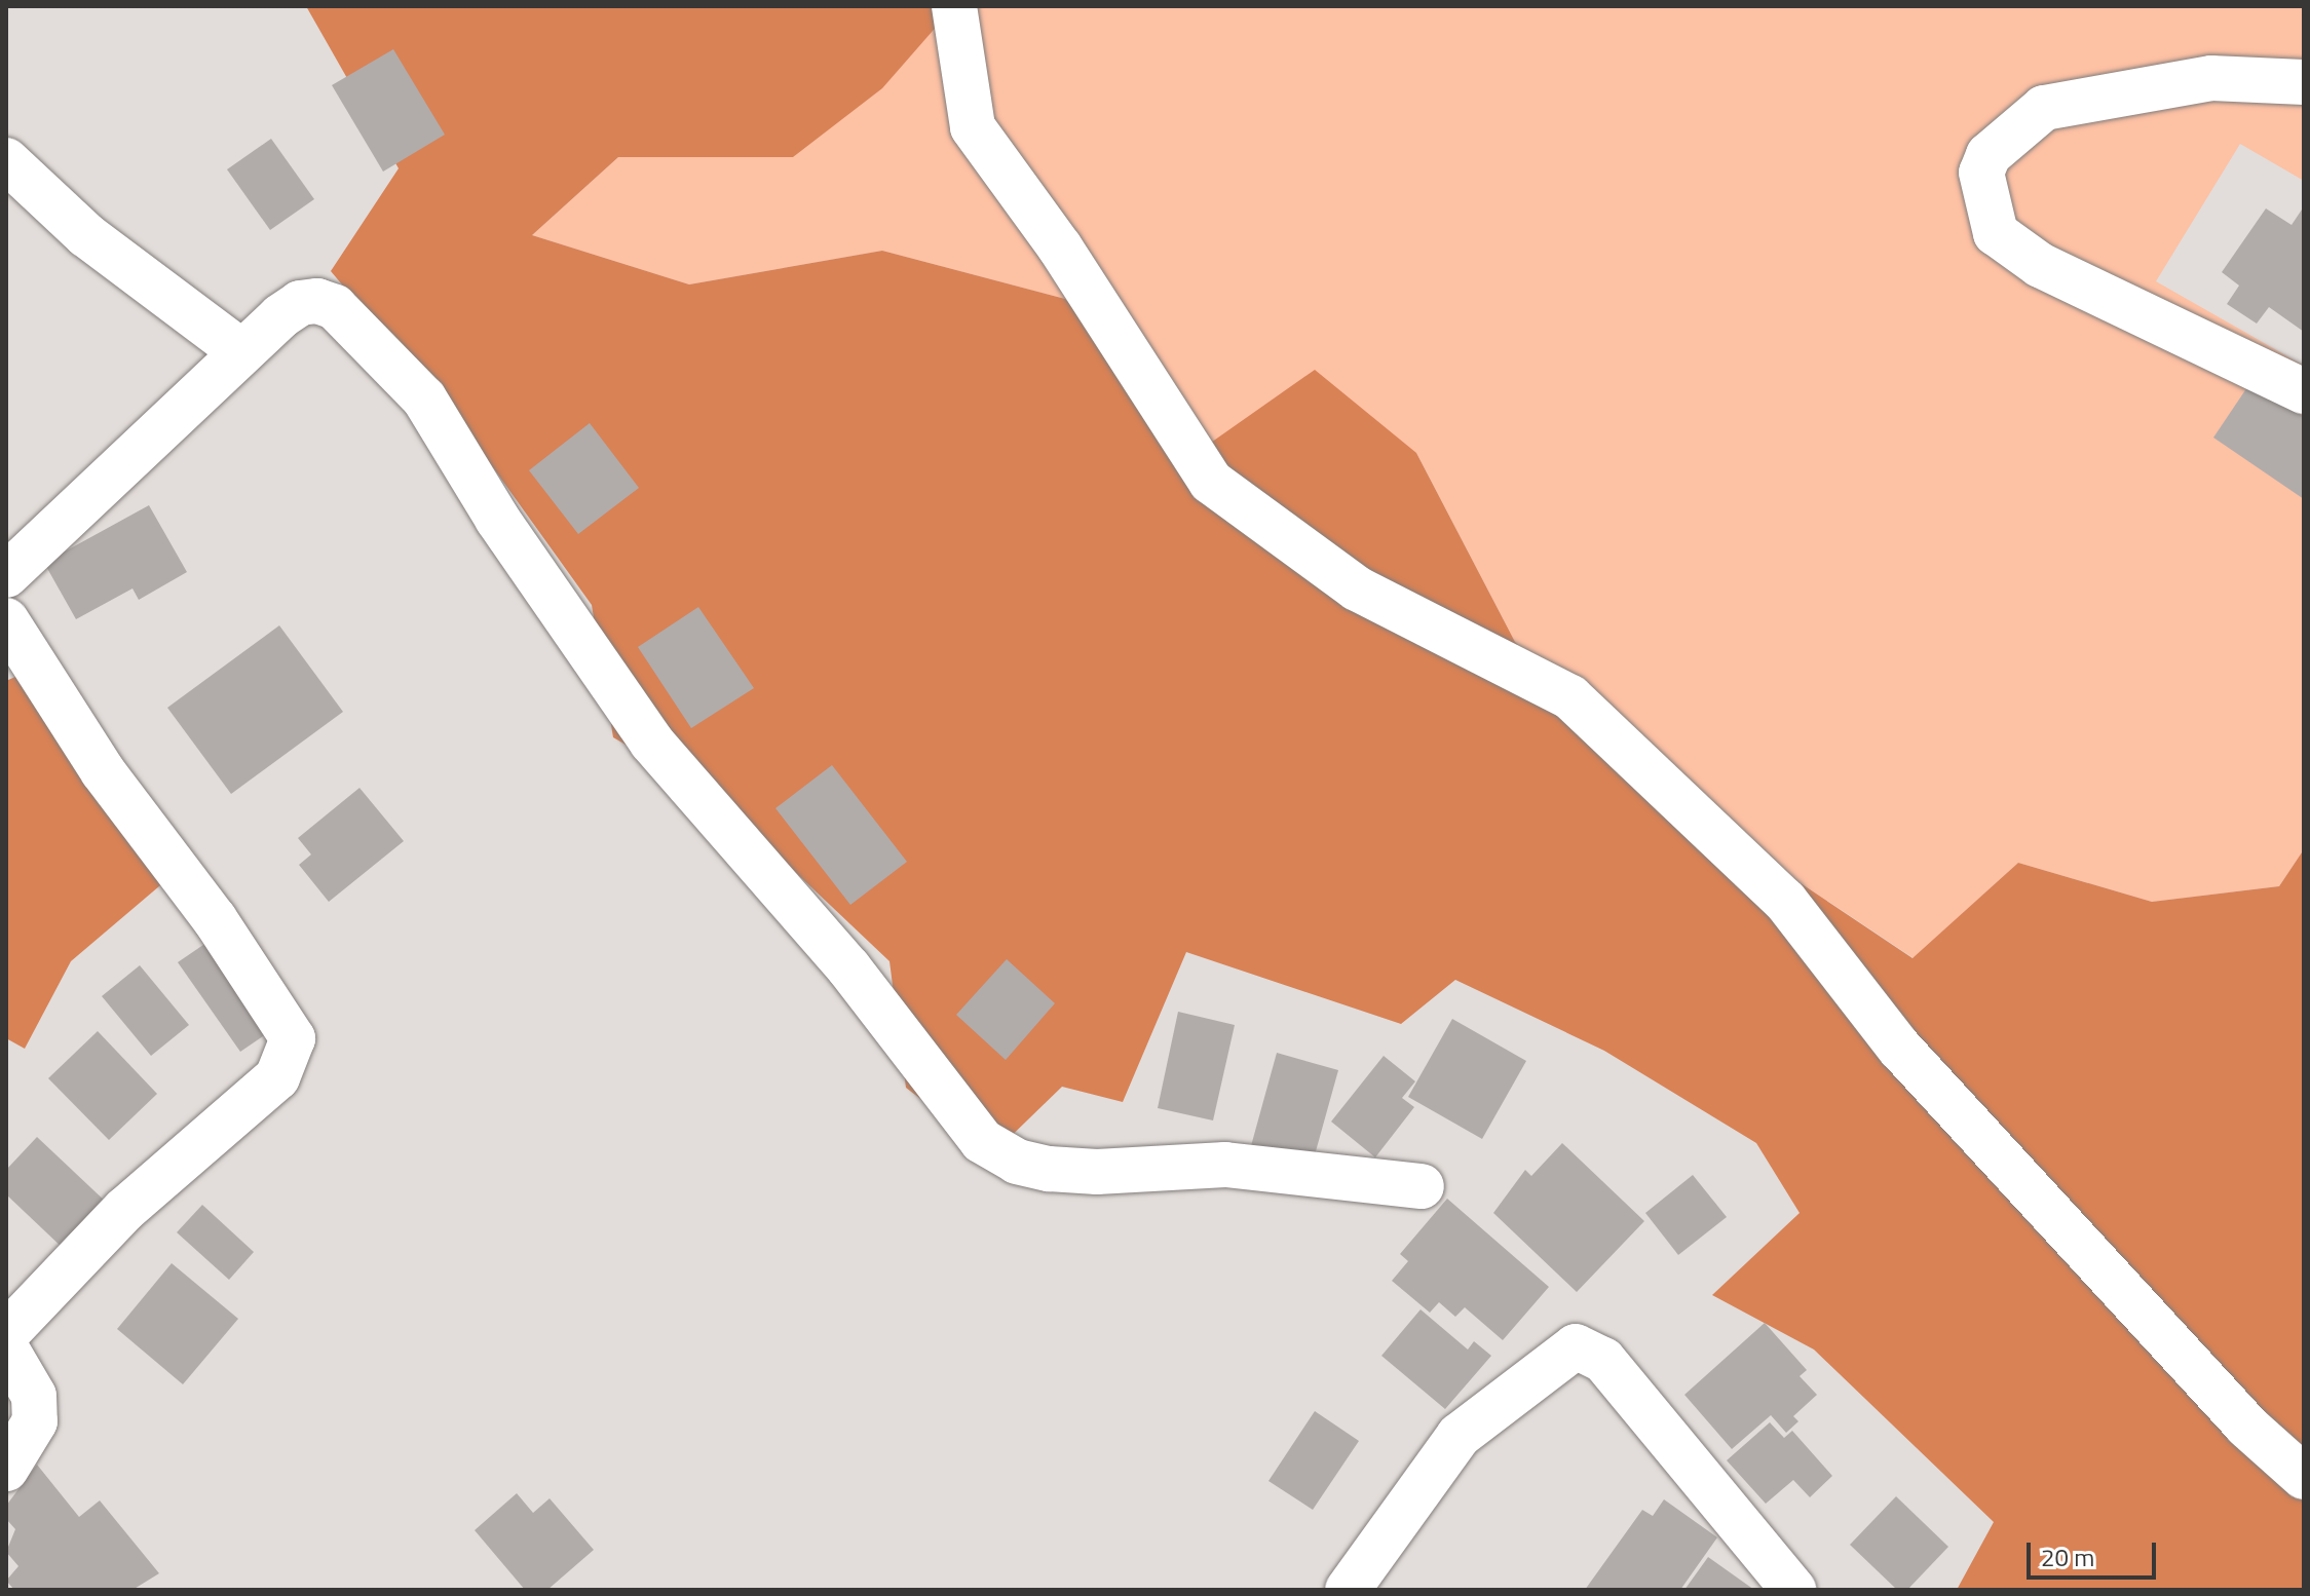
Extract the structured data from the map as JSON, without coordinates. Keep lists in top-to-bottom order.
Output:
{
  "scale_bar": "20 m"
}
